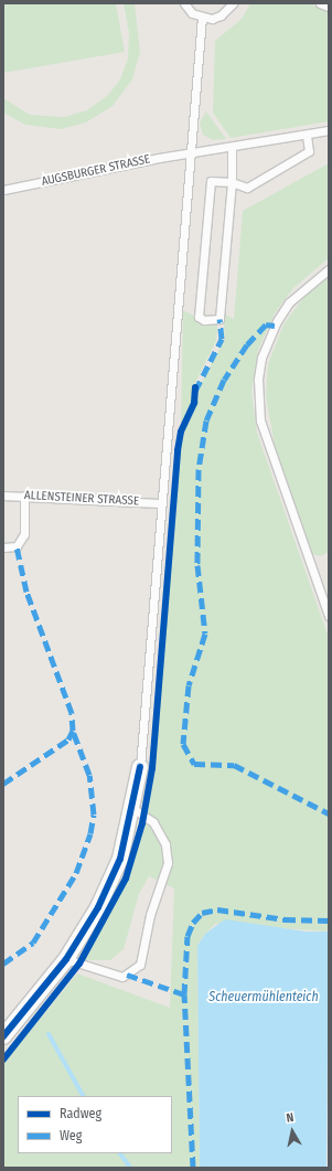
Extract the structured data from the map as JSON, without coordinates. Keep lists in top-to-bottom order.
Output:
{
  "streets": {
    "lane": ["AUGSBURGER STRASSE", "ALLENSTEINER STRASSE"]
  },
  "water": ["Scheuermühlenteich"],
  "legend": ["Radweg", "Weg"],
  "north": "top"
}
